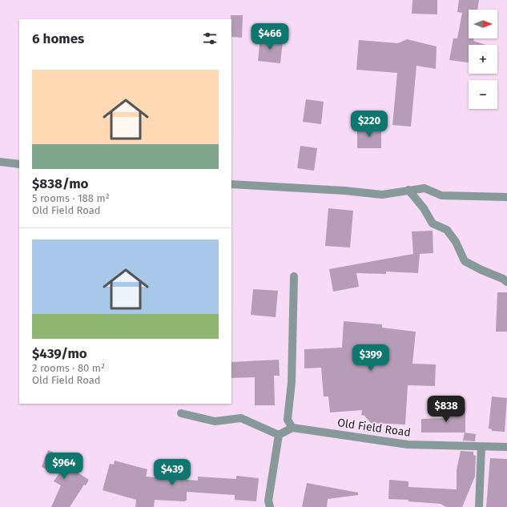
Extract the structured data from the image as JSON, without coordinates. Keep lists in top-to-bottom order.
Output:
{
  "streets": {
    "street": ["Old Field Road"]
  },
  "north": "right",
  "page": {
    "map_buttons": ["+", "−"],
    "heading": "6 homes",
    "price": [
      "$466",
      "$220",
      "$399",
      "$838",
      "$964",
      "$439"
    ],
    "list": [
      {
        "name": "$838/mo",
        "note": "5 rooms · 188 m² · Old Field Road"
      },
      {
        "name": "$439/mo",
        "note": "2 rooms · 80 m² · Old Field Road"
      }
    ]
  }
}
